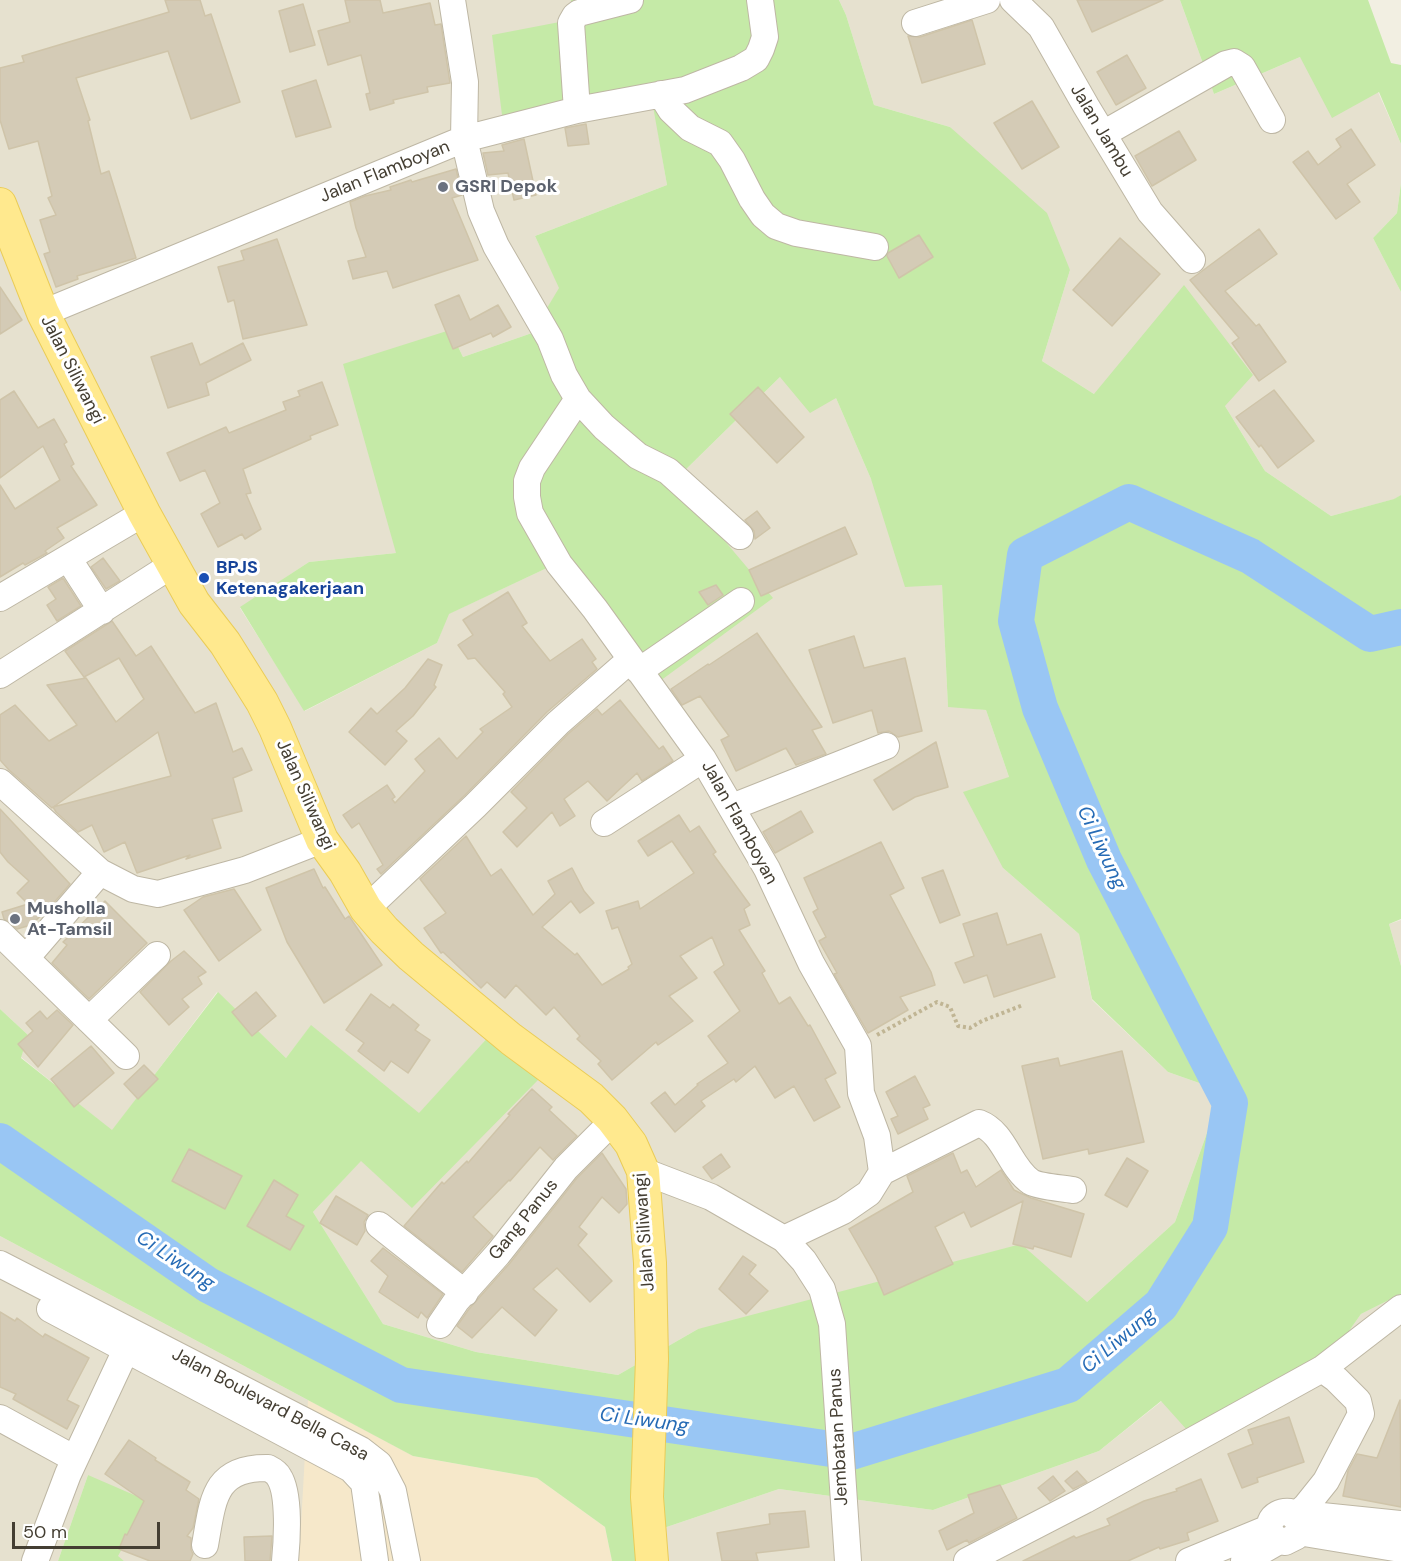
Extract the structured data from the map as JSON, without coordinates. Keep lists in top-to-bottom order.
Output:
{
  "streets": {
    "main road": ["Jalan Siliwangi"],
    "street": [
      "Jalan Jambu",
      "Jalan Flamboyan",
      "Gang Panus",
      "Jalan Boulevard Bella Casa",
      "Jembatan Panus"
    ]
  },
  "crossings": [
    ["Jalan Flamboyan", "Jalan Siliwangi"],
    ["Jalan Siliwangi", "Gang Panus"],
    ["Jalan Siliwangi", "Jembatan Panus"]
  ],
  "water": ["Ci Liwung"],
  "places": ["GSRI Depok", "BPJS Ketenagakerjaan", "Musholla At-Tamsil"],
  "scale_bar": "50 m"
}
